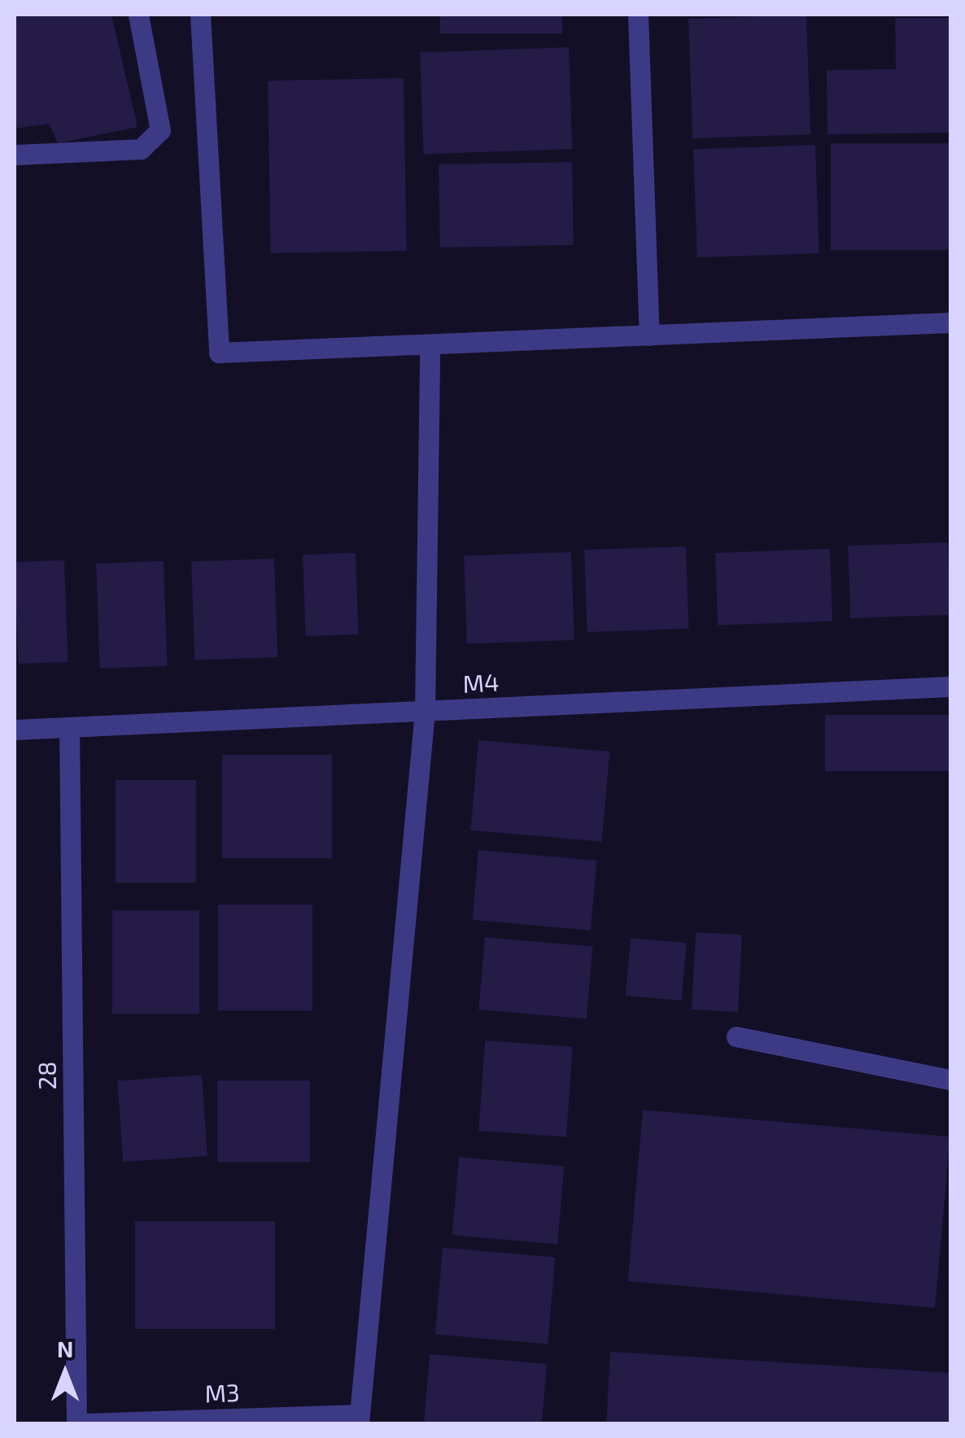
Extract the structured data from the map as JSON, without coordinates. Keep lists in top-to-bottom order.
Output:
{
  "streets": {
    "street": ["M4", "28", "M3"]
  },
  "crossings": [
    ["M4", "28"]
  ],
  "north": "top"
}
